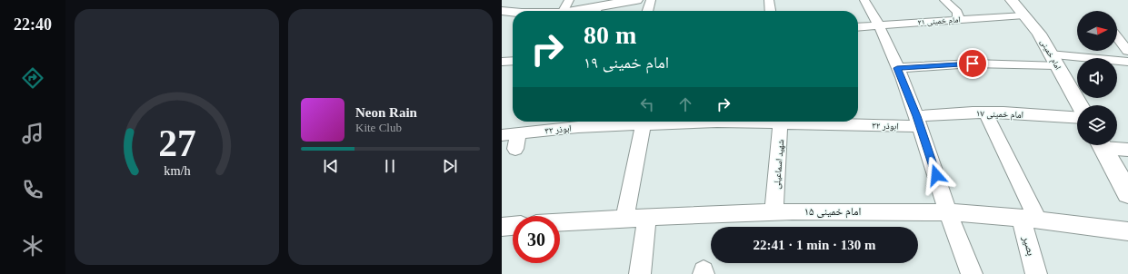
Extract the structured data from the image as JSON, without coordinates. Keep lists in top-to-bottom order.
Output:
{
  "streets": {
    "main road": ["امام خمینی"],
    "street": [
      "امام خمینی ۲۱",
      "امام خمینی ۱۷",
      "ابوذر ۳۲",
      "شهید اسماعیلی",
      "امام خمینی ۱۵",
      "بصیر"
    ]
  },
  "crossings": [
    ["امام خمینی ۲۱", "امام خمینی"],
    ["امام خمینی ۱۷", "ابوذر ۳۲"],
    ["امام خمینی ۱۷", "بصیر"],
    ["شهید اسماعیلی", "امام خمینی ۱۵"],
    ["امام خمینی ۱۵", "بصیر"]
  ],
  "north": "right",
  "page": {
    "tabs": "22:40",
    "turn": ["80 m", "امام خمینی ۱۹"],
    "song": ["Neon Rain", "Kite Club"],
    "limit": "30",
    "trip": "22:41 · 1 min · 130 m",
    "gauge": ["27", "km/h"]
  }
}
